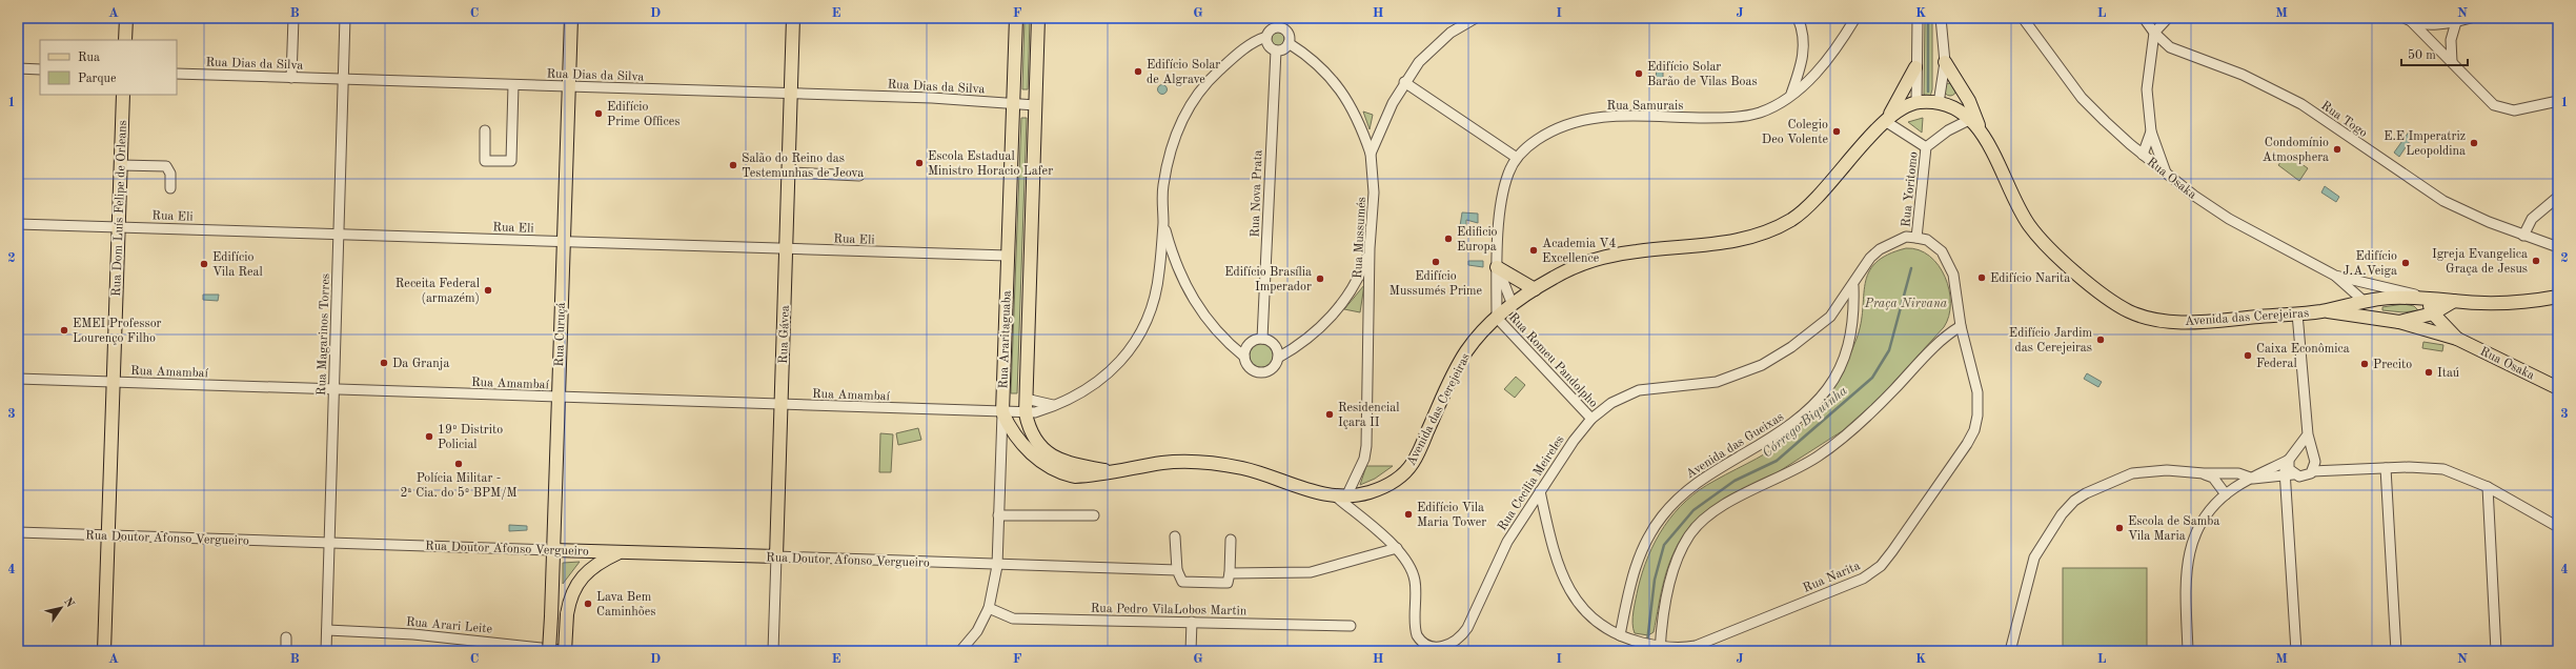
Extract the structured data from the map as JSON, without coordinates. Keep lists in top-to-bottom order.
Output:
{
  "streets": {
    "main road": [
      "Rua Osaka",
      "Rua Dom Luís Felipe de Orleans",
      "Avenida das Cerejeiras",
      "Rua Curuçá",
      "Rua Gávea",
      "Rua Araritaguaba",
      "Rua Doutor Afonso Vergueiro"
    ],
    "street": [
      "Rua Dias da Silva",
      "Rua Samurais",
      "Rua Togo",
      "Rua Yoritomo",
      "Rua Nova Prata",
      "Rua Eli",
      "Rua Mussumés",
      "Rua Magarinos Torres",
      "Rua Romeu Pandolpho",
      "Rua Amambaí",
      "Avenida das Gueixas",
      "Rua Cecilia Meireles",
      "Rua Narita",
      "Rua Pedro VilaLobos Martin",
      "Rua Arari Leite"
    ]
  },
  "crossings": [
    ["Rua Dias da Silva", "Rua Magarinos Torres"],
    ["Rua Dias da Silva", "Rua Curuçá"],
    ["Rua Dias da Silva", "Rua Gávea"],
    ["Rua Dias da Silva", "Rua Araritaguaba"],
    ["Rua Samurais", "Avenida das Cerejeiras"],
    ["Rua Samurais", "Rua Romeu Pandolpho"],
    ["Rua Yoritomo", "Avenida das Cerejeiras"],
    ["Rua Yoritomo", "Avenida das Gueixas"],
    ["Rua Yoritomo", "Rua Narita"],
    ["Rua Dom Luís Felipe de Orleans", "Rua Eli"],
    ["Rua Dom Luís Felipe de Orleans", "Rua Amambaí"],
    ["Rua Dom Luís Felipe de Orleans", "Rua Doutor Afonso Vergueiro"],
    ["Rua Eli", "Rua Magarinos Torres"],
    ["Rua Eli", "Rua Curuçá"],
    ["Rua Eli", "Rua Gávea"],
    ["Rua Eli", "Rua Araritaguaba"],
    ["Rua Mussumés", "Avenida das Cerejeiras"],
    ["Rua Mussumés", "Rua Cecilia Meireles"],
    ["Avenida das Cerejeiras", "Rua Araritaguaba"],
    ["Avenida das Cerejeiras", "Rua Romeu Pandolpho"],
    ["Avenida das Cerejeiras", "Rua Amambaí"],
    ["Avenida das Cerejeiras", "Rua Cecilia Meireles"],
    ["Rua Magarinos Torres", "Rua Amambaí"],
    ["Rua Magarinos Torres", "Rua Doutor Afonso Vergueiro"],
    ["Rua Magarinos Torres", "Rua Arari Leite"],
    ["Rua Curuçá", "Rua Amambaí"],
    ["Rua Curuçá", "Rua Doutor Afonso Vergueiro"],
    ["Rua Gávea", "Rua Amambaí"],
    ["Rua Gávea", "Rua Doutor Afonso Vergueiro"],
    ["Rua Araritaguaba", "Rua Amambaí"],
    ["Rua Araritaguaba", "Rua Doutor Afonso Vergueiro"],
    ["Rua Araritaguaba", "Rua Pedro VilaLobos Martin"],
    ["Rua Romeu Pandolpho", "Rua Cecilia Meireles"],
    ["Avenida das Gueixas", "Rua Cecilia Meireles"],
    ["Avenida das Gueixas", "Rua Narita"],
    ["Rua Cecilia Meireles", "Rua Narita"]
  ],
  "water": ["Córrego Biquinha"],
  "parks": ["Praça Nirvana"],
  "places": [
    "Edifício Solar de Algrave",
    "Edifício Solar Barão de Vilas Boas",
    "Edifício Prime Offices",
    "Colegio Deo Volente",
    "E.E Imperatriz Leopoldina",
    "Condomínio Atmosphera",
    "Escola Estadual Ministro Horacio Lafer",
    "Salão do Reino das Testemunhas de Jeova",
    "Edificio Europa",
    "Academia V4 Excellence",
    "Igreja Evangelica Graça de Jesus",
    "Edifício Mussumés Prime",
    "Edifício J.A.Veiga",
    "Edifício Vila Real",
    "Edifício Narita",
    "Edifício Brasília Imperador",
    "Receita Federal (armazém)",
    "EMEI Professor Lourenço Filho",
    "Edifício Jardim das Cerejeiras",
    "Caixa Econômica Federal",
    "Da Granja",
    "Precito",
    "Itaú",
    "Residencial Içara II",
    "19º Distrito Policial",
    "Polícia Militar - 2ª Cia. do 5º BPM/M",
    "Edifício Vila Maria Tower",
    "Escola de Samba Vila Maria",
    "Lava Bem Caminhões"
  ],
  "legend": ["Rua", "Parque"],
  "scale_bar": "50 m",
  "north": "top right",
  "grid": {
    "columns": [
      "A",
      "B",
      "C",
      "D",
      "E",
      "F",
      "G",
      "H",
      "I",
      "J",
      "K",
      "L",
      "M",
      "N"
    ],
    "rows": [
      "1",
      "2",
      "3",
      "4"
    ]
  }
}
